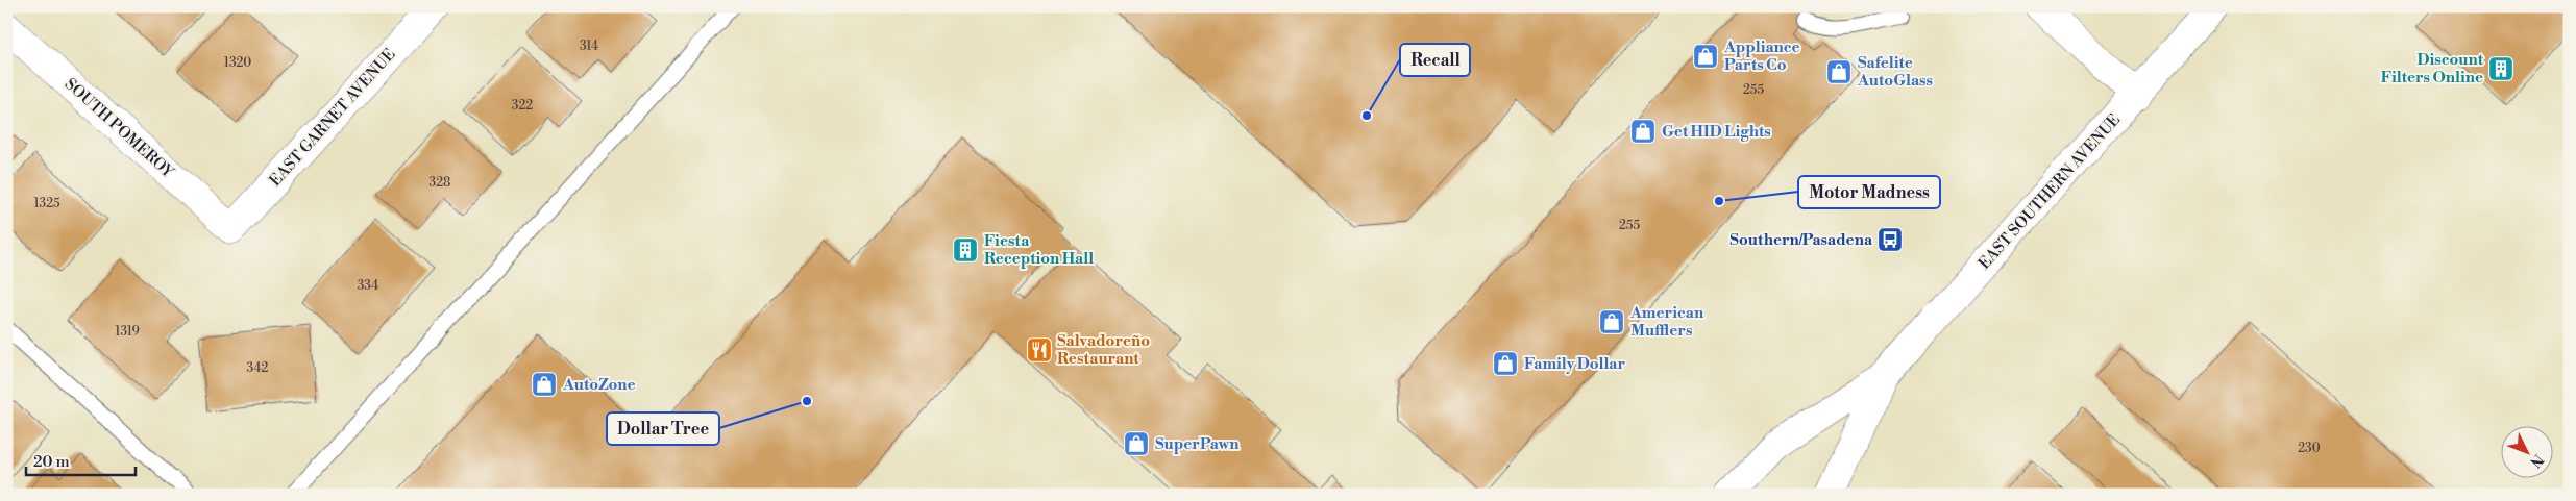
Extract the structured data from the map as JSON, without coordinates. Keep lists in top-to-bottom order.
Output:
{
  "streets": {
    "main road": ["EAST GARNET AVENUE", "SOUTH POMEROY", "EAST SOUTHERN AVENUE"]
  },
  "crossings": [
    ["EAST GARNET AVENUE", "SOUTH POMEROY"]
  ],
  "places": {
    "shop": [
      "Appliance Parts Co",
      "Safelite AutoGlass",
      "Get HID Lights",
      "American Mufflers",
      "Family Dollar",
      "AutoZone",
      "SuperPawn"
    ],
    "building": ["Discount Filters Online", "Fiesta Reception Hall"],
    "other": ["Recall", "Motor Madness", "Dollar Tree"],
    "bus stop": ["Southern/Pasadena"],
    "restaurant": ["Salvadoreño Restaurant"]
  },
  "house_numbers": [
    "314",
    "1320",
    "255",
    "322",
    "328",
    "1325",
    "255",
    "334",
    "1319",
    "342",
    "230"
  ],
  "scale_bar": "20 m",
  "north": "bottom right"
}
